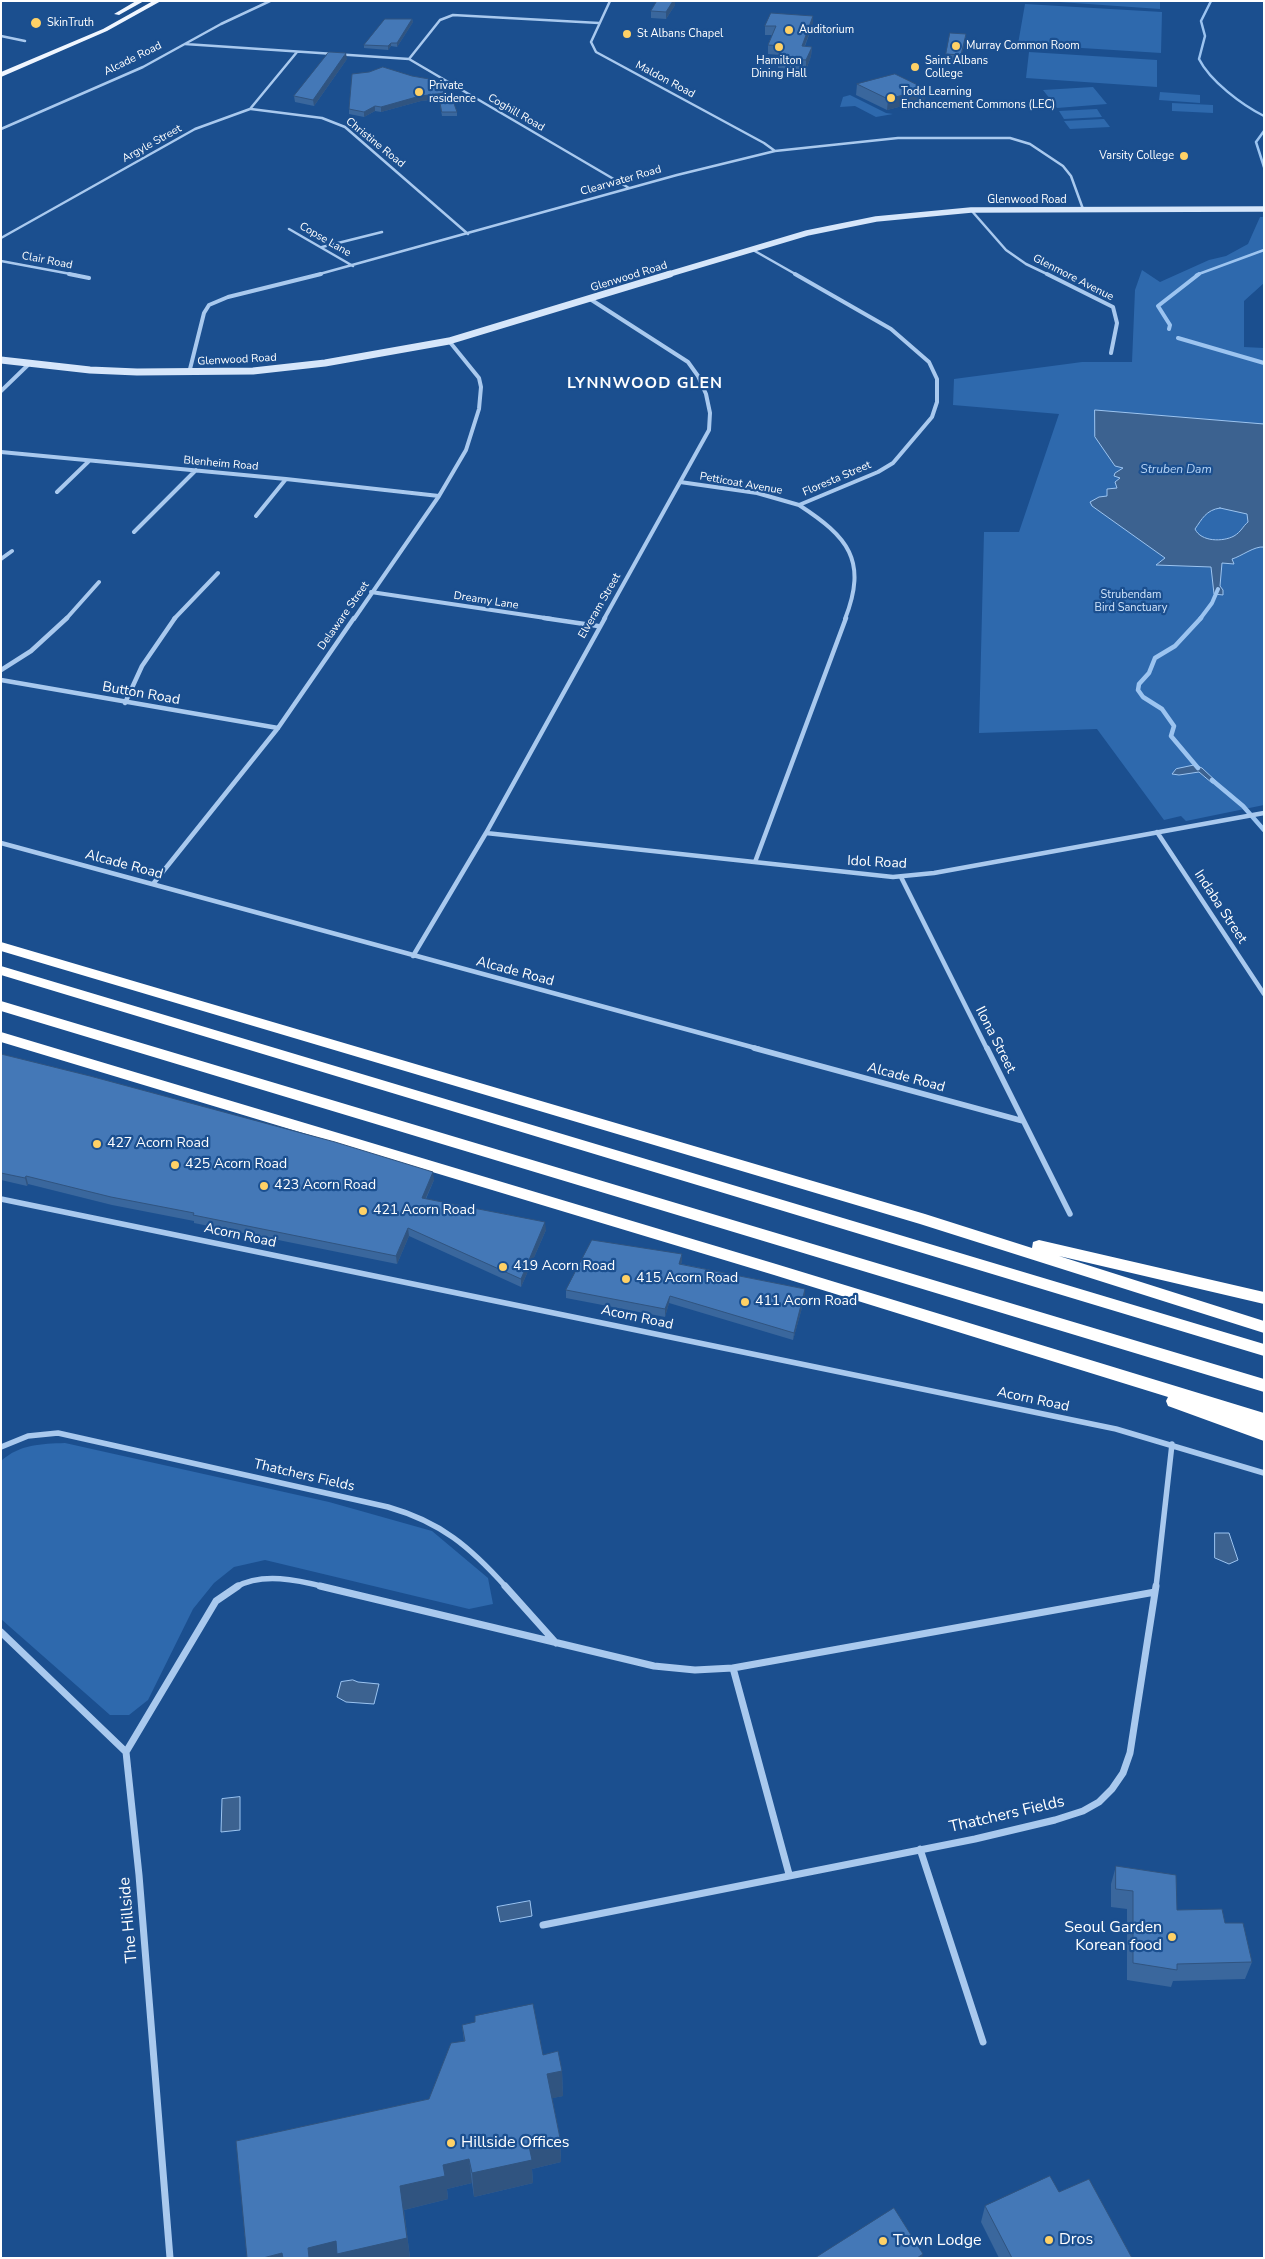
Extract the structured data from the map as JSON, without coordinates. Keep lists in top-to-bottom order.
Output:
{
  "streets": {
    "street": [
      "Alcade Road",
      "Maldon Road",
      "Coghill Road",
      "Christine Road",
      "Argyle Street",
      "Clearwater Road",
      "Glenwood Road",
      "Copse Lane",
      "Clair Road",
      "Glenmore Avenue",
      "Blenheim Road",
      "Floresta Street",
      "Petticoat Avenue",
      "Dreamy Lane",
      "Elveram Street",
      "Delaware Street",
      "Button Road",
      "Idol Road",
      "Indaba Street",
      "Ilona Street",
      "Acorn Road",
      "Thatchers Fields",
      "The Hillside"
    ]
  },
  "crossings": [
    ["Alcade Road", "Coghill Road"],
    ["Alcade Road", "Elveram Street"],
    ["Alcade Road", "Delaware Street"],
    ["Alcade Road", "Ilona Street"],
    ["Maldon Road", "Clearwater Road"],
    ["Coghill Road", "Argyle Street"],
    ["Coghill Road", "Clearwater Road"],
    ["Christine Road", "Argyle Street"],
    ["Christine Road", "Clearwater Road"],
    ["Clearwater Road", "Glenwood Road"],
    ["Clearwater Road", "Copse Lane"],
    ["Glenwood Road", "Glenmore Avenue"],
    ["Glenwood Road", "Floresta Street"],
    ["Glenwood Road", "Elveram Street"],
    ["Glenwood Road", "Delaware Street"],
    ["Blenheim Road", "Delaware Street"],
    ["Floresta Street", "Petticoat Avenue"],
    ["Floresta Street", "Idol Road"],
    ["Petticoat Avenue", "Elveram Street"],
    ["Dreamy Lane", "Elveram Street"],
    ["Dreamy Lane", "Delaware Street"],
    ["Elveram Street", "Idol Road"],
    ["Delaware Street", "Button Road"],
    ["Idol Road", "Indaba Street"],
    ["Idol Road", "Ilona Street"],
    ["Acorn Road", "Thatchers Fields"]
  ],
  "districts": ["LYNNWOOD GLEN"],
  "water": ["Struben Dam"],
  "parks": ["Strubendam Bird Sanctuary"],
  "places": [
    "SkinTruth",
    "Auditorium",
    "St Albans Chapel",
    "Murray Common Room",
    "Hamilton Dining Hall",
    "Saint Albans College",
    "Private residence",
    "Todd Learning Enchancement Commons (LEC)",
    "Varsity College",
    "427 Acorn Road",
    "425 Acorn Road",
    "423 Acorn Road",
    "421 Acorn Road",
    "419 Acorn Road",
    "415 Acorn Road",
    "411 Acorn Road",
    "Seoul Garden Korean food",
    "Hillside Offices",
    "Dros",
    "Town Lodge"
  ]
}
